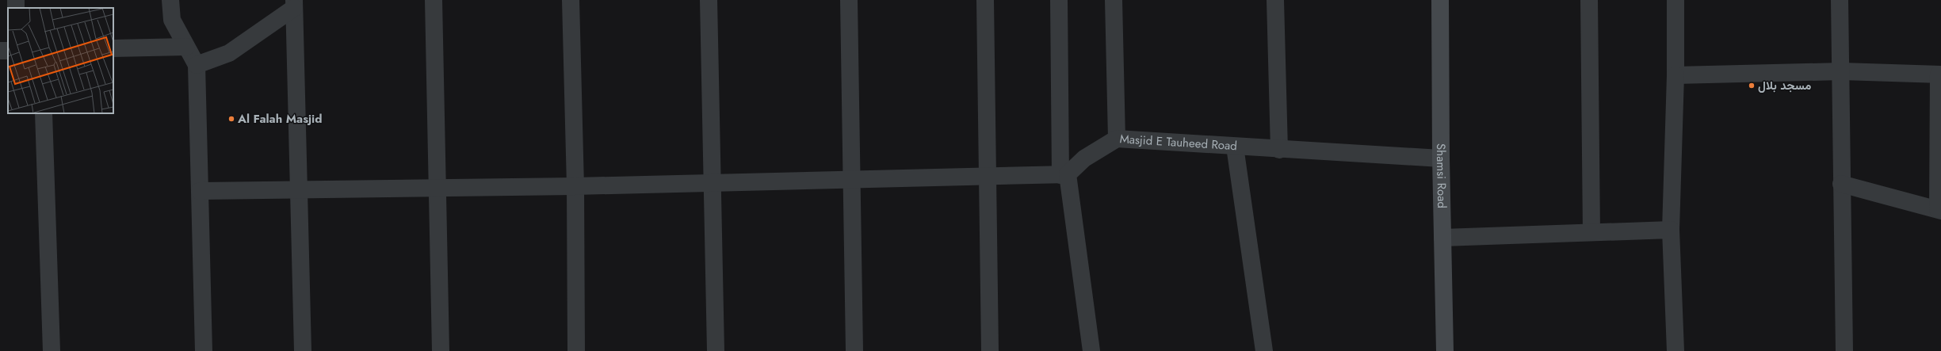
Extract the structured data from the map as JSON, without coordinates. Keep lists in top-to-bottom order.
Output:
{
  "streets": {
    "street": ["Masjid E Tauheed Road", "Shamsi Road"]
  },
  "crossings": [
    ["Masjid E Tauheed Road", "Shamsi Road"]
  ],
  "places": ["مسجد بلال", "Al Falah Masjid"]
}
